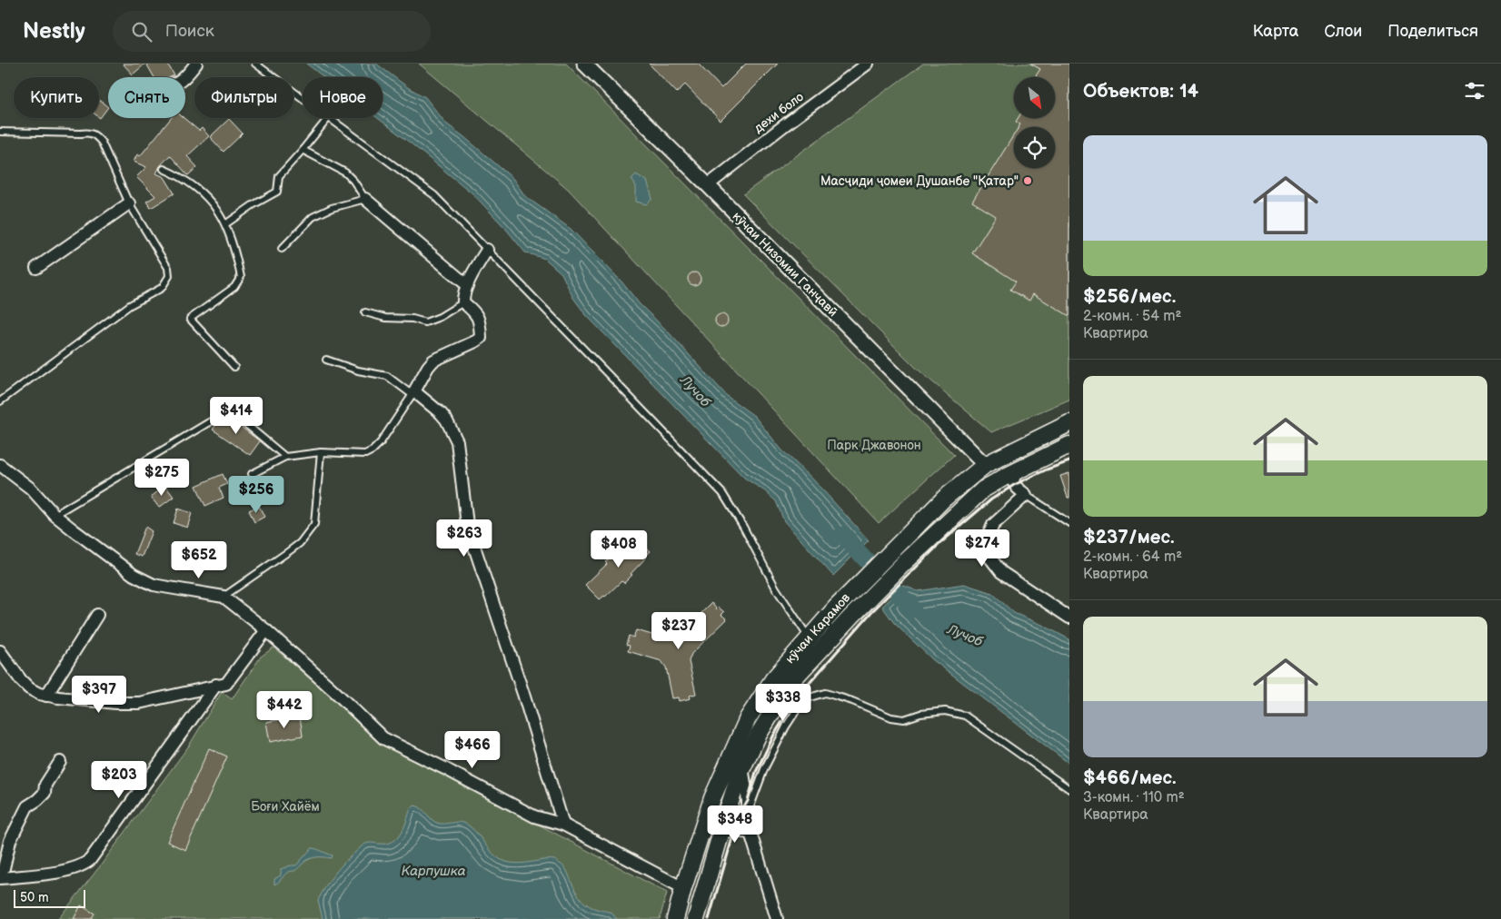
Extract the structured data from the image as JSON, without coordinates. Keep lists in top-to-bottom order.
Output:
{
  "streets": {
    "main road": ["кӯчаи Карамов"],
    "street": ["дехи боло", "кӯчаи Низомии Ганҷавӣ"]
  },
  "crossings": [
    ["дехи боло", "кӯчаи Низомии Ганҷавӣ"],
    ["кӯчаи Низомии Ганҷавӣ", "кӯчаи Карамов"]
  ],
  "water": ["Лучоб", "Карпушка"],
  "parks": ["Парк Джавонон", "Боғи Хайём"],
  "places": ["Масҷиди ҷомеи Душанбе \"Қатар\""],
  "scale_bar": "50 m",
  "north": "bottom right",
  "page": {
    "header": "Nestly",
    "search": "Поиск",
    "nav": ["Карта", "Слои", "Поделиться"],
    "heading": "Объектов: 14",
    "chip": [
      "Купить",
      "Снять",
      "Фильтры",
      "Новое"
    ],
    "list": [
      {
        "name": "$256/мес.",
        "note": "2-комн. · 54 m² · Квартира"
      },
      {
        "name": "$237/мес.",
        "note": "2-комн. · 64 m² · Квартира"
      },
      {
        "name": "$466/мес.",
        "note": "3-комн. · 110 m² · Квартира"
      }
    ],
    "price": [
      "$414",
      "$275",
      "$256",
      "$263",
      "$274",
      "$408",
      "$652",
      "$237",
      "$397",
      "$338",
      "$442",
      "$466",
      "$203",
      "$348"
    ],
    "scale": "50 m"
  }
}
